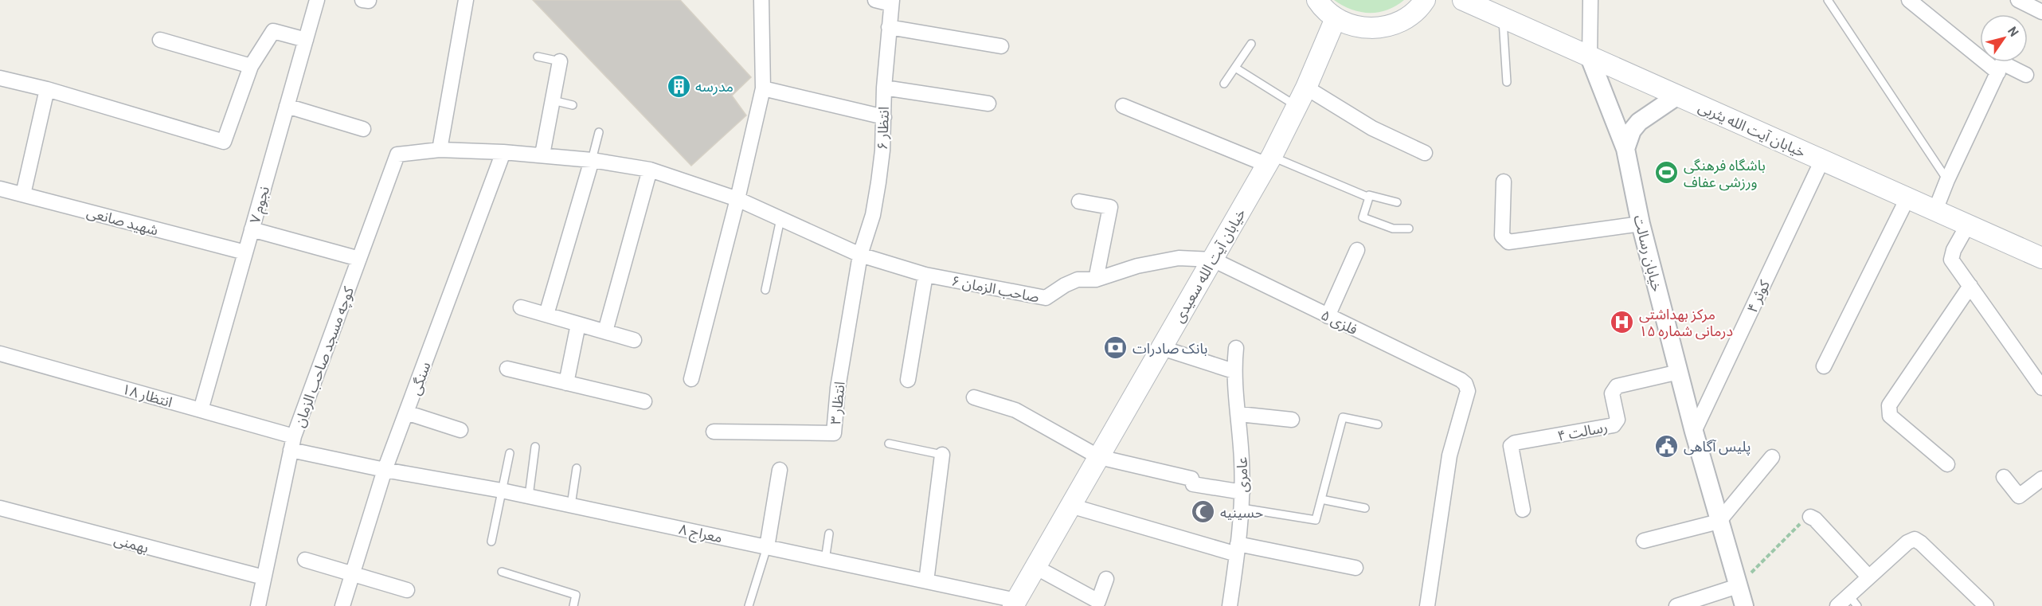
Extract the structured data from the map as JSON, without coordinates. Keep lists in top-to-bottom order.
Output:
{
  "streets": {
    "main road": ["خیابان آیت الله یثربی", "خیابان آیت الله سعیدی"],
    "street": [
      "انتظار ۶",
      "نجوم ۷",
      "شهید صانعی",
      "خیابان رسالت",
      "صاحب الزمان ۶",
      "کوثر ۴",
      "فلزی ۵",
      "کوچه مسجد صاحب الزمان",
      "سنگی",
      "انتظار ۱۸",
      "انتظار ۳",
      "رسالت ۴",
      "عامری",
      "معراج ۸",
      "بهمنی"
    ]
  },
  "crossings": [
    ["انتظار ۶", "صاحب الزمان ۶"],
    ["انتظار ۶", "انتظار ۳"],
    ["خیابان آیت الله یثربی", "خیابان رسالت"],
    ["خیابان آیت الله یثربی", "کوثر ۴"],
    ["نجوم ۷", "شهید صانعی"],
    ["نجوم ۷", "انتظار ۱۸"],
    ["خیابان رسالت", "کوثر ۴"],
    ["خیابان رسالت", "رسالت ۴"],
    ["خیابان آیت الله سعیدی", "صاحب الزمان ۶"],
    ["خیابان آیت الله سعیدی", "فلزی ۵"],
    ["خیابان آیت الله سعیدی", "معراج ۸"],
    ["صاحب الزمان ۶", "فلزی ۵"],
    ["صاحب الزمان ۶", "کوچه مسجد صاحب الزمان"],
    ["صاحب الزمان ۶", "سنگی"],
    ["صاحب الزمان ۶", "انتظار ۳"],
    ["کوچه مسجد صاحب الزمان", "انتظار ۱۸"],
    ["کوچه مسجد صاحب الزمان", "بهمنی"],
    ["سنگی", "انتظار ۱۸"],
    ["سنگی", "معراج ۸"],
    ["انتظار ۱۸", "معراج ۸"]
  ],
  "places": {
    "building": ["مدرسه"],
    "sports": ["باشگاه فرهنگی ورزشی عفاف"],
    "hospital": ["مرکز بهداشتی درمانی شماره ۱۵"],
    "bank": ["بانک صادرات"],
    "public building": ["پلیس آگاهی"],
    "mosque": ["حسینیه"]
  },
  "north": "top right"
}
